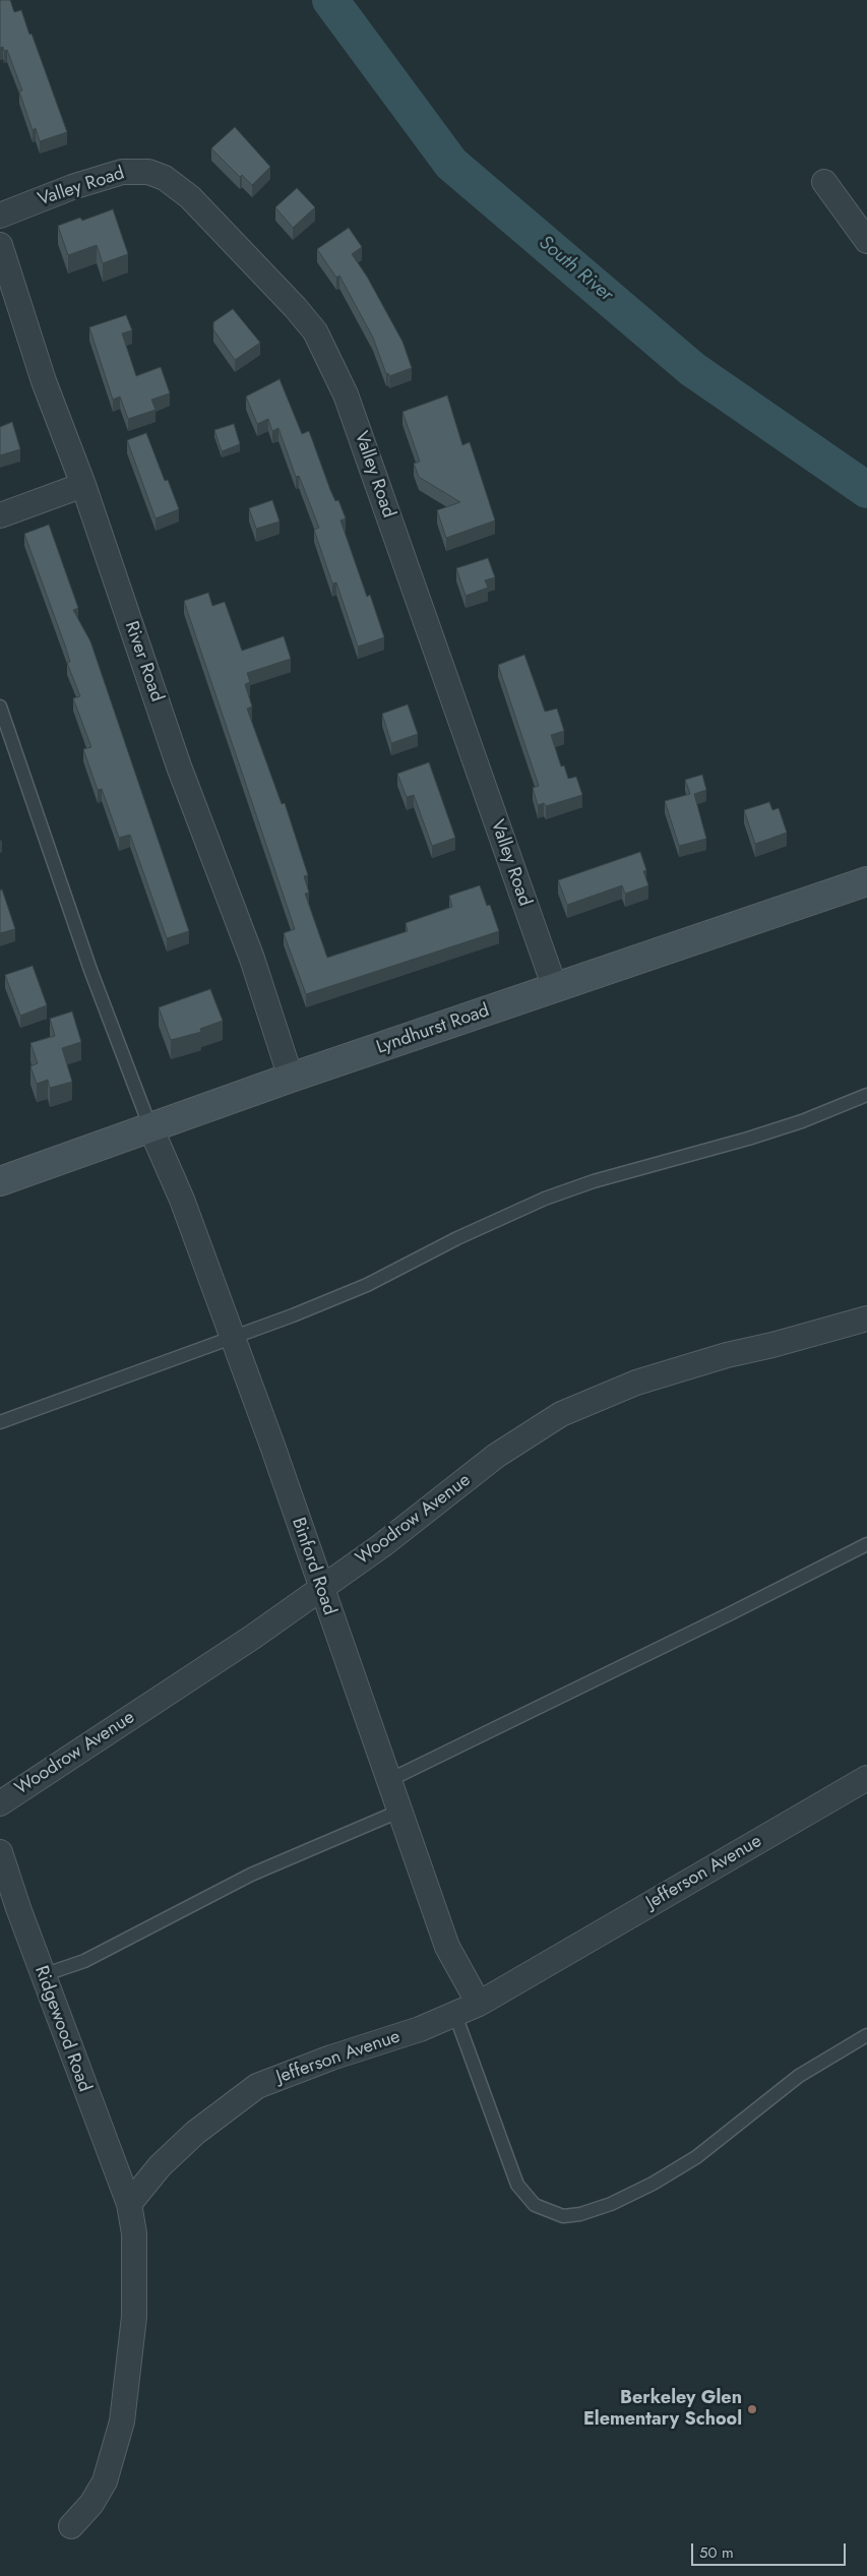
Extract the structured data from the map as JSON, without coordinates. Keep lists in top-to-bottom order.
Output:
{
  "streets": {
    "main road": ["Lyndhurst Road"],
    "street": [
      "Valley Road",
      "River Road",
      "Woodrow Avenue",
      "Binford Road",
      "Jefferson Avenue",
      "Ridgewood Road"
    ]
  },
  "crossings": [
    ["Valley Road", "Lyndhurst Road"],
    ["River Road", "Lyndhurst Road"],
    ["Lyndhurst Road", "Binford Road"],
    ["Woodrow Avenue", "Binford Road"],
    ["Binford Road", "Jefferson Avenue"],
    ["Jefferson Avenue", "Ridgewood Road"]
  ],
  "water": ["South River"],
  "places": ["Berkeley Glen Elementary School"],
  "scale_bar": "50 m"
}
